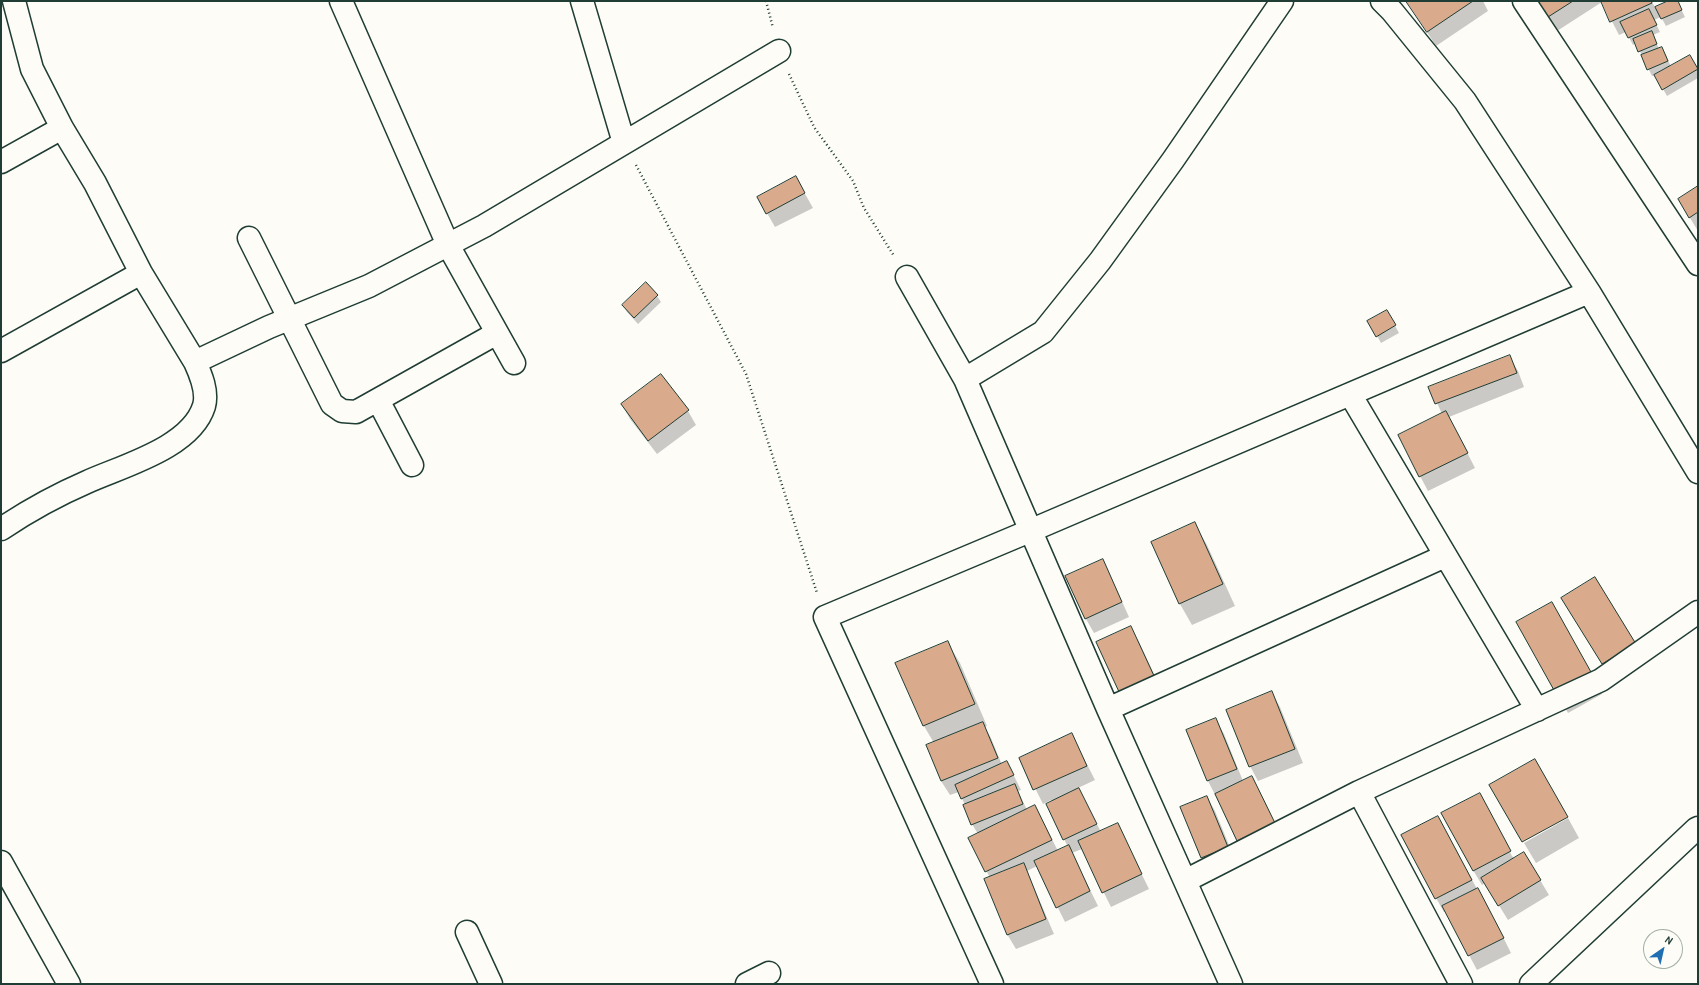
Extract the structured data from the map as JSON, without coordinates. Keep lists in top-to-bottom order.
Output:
{
  "north": "top right"
}
